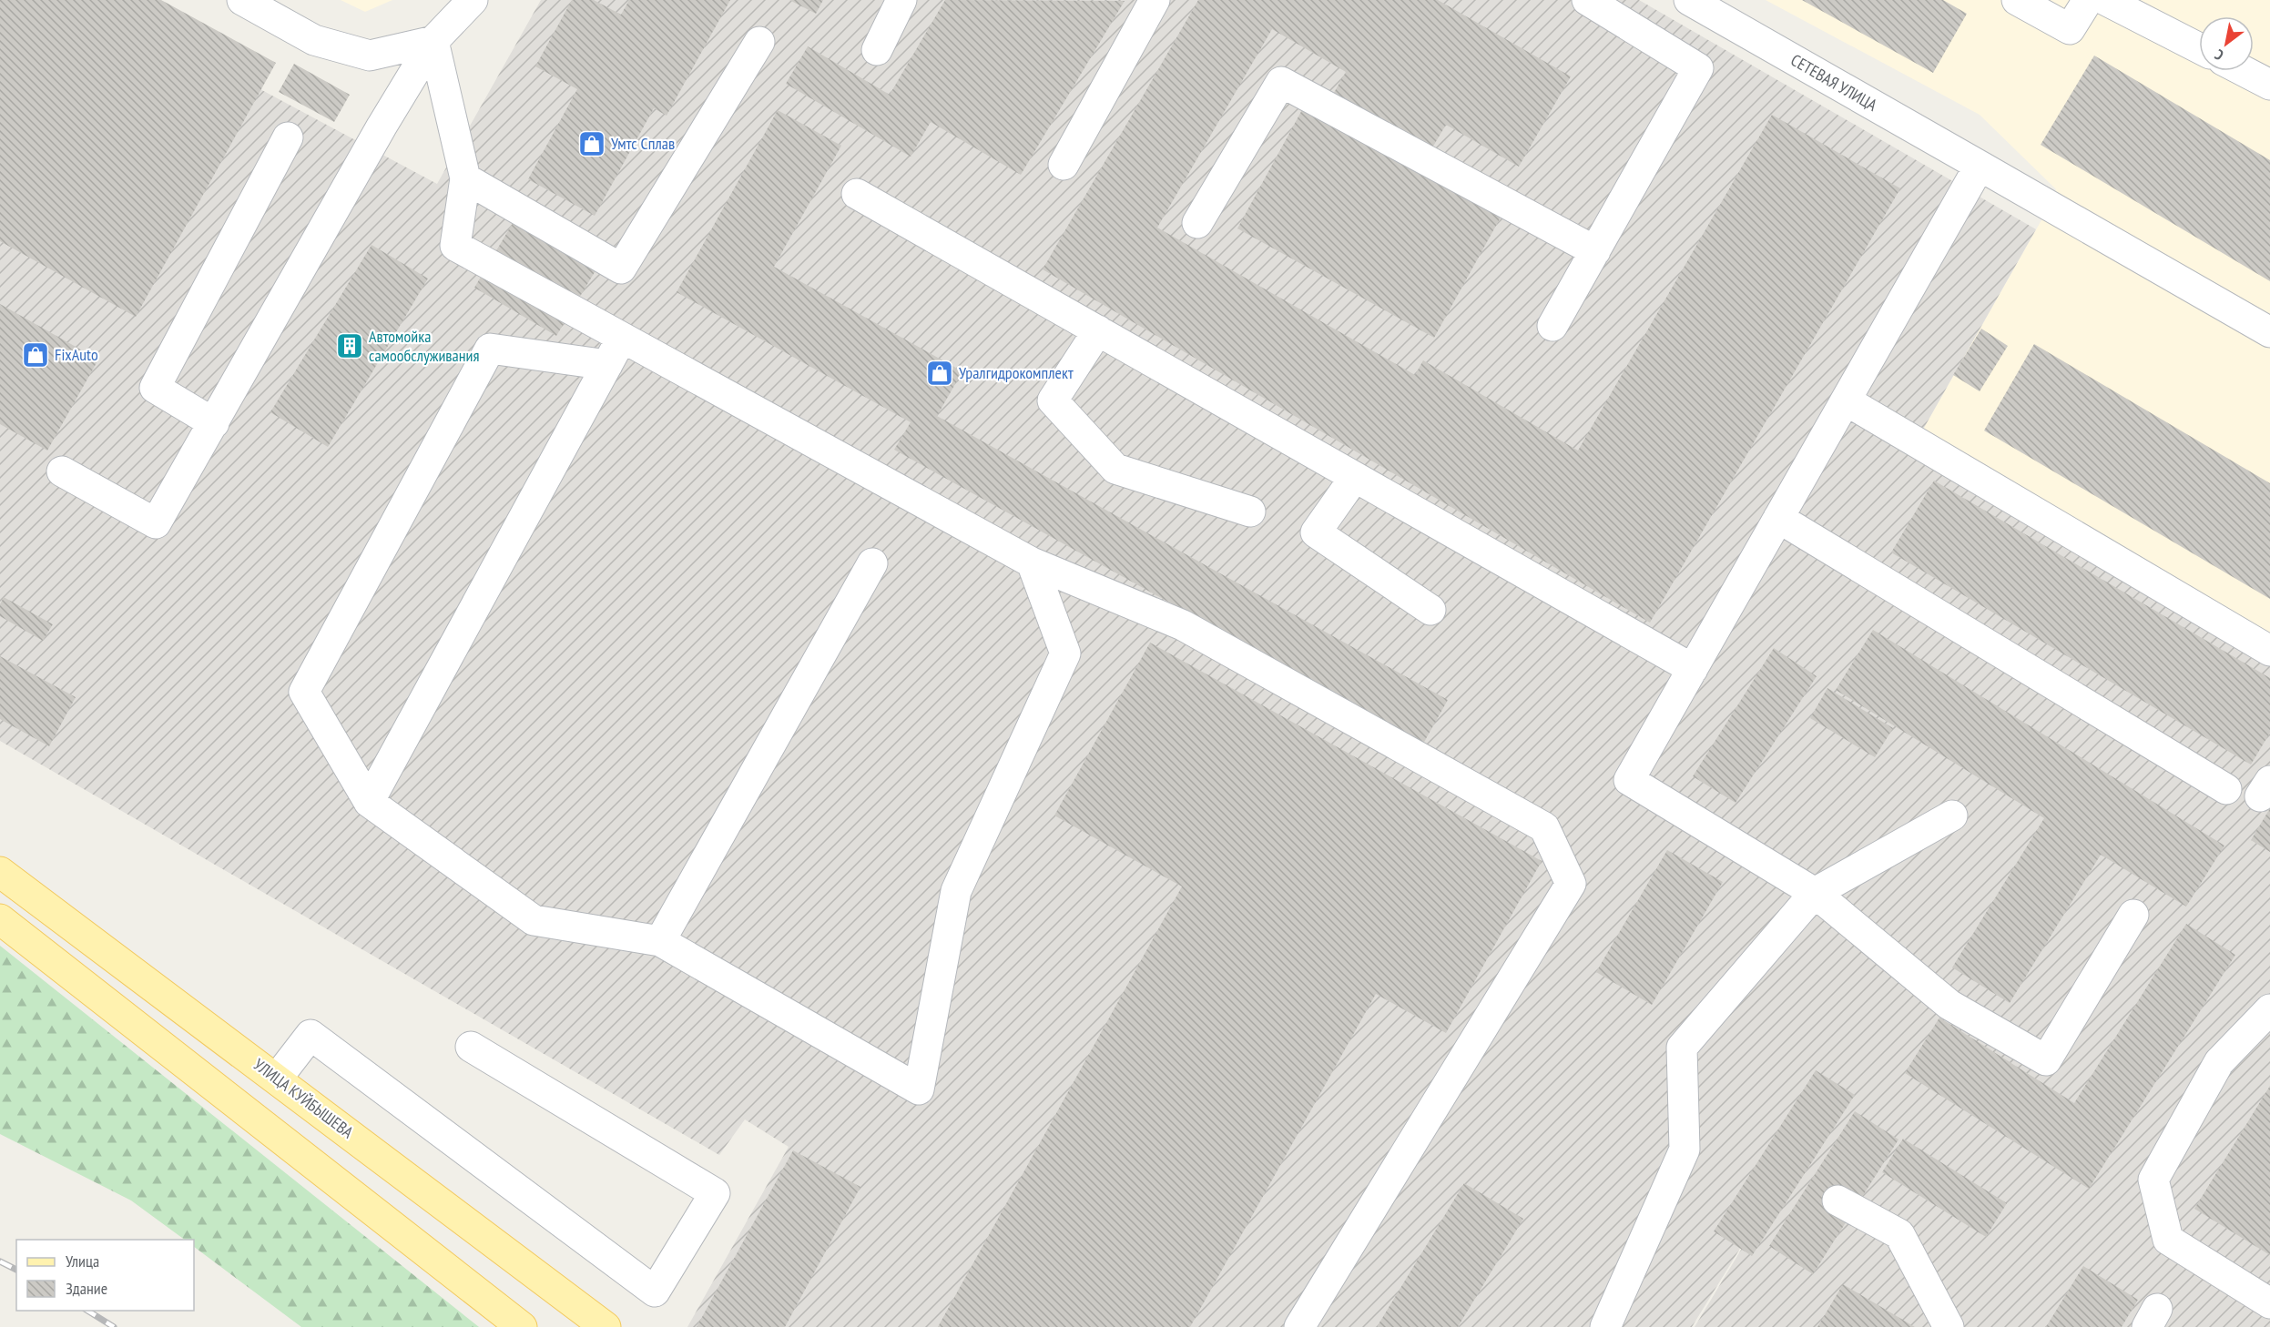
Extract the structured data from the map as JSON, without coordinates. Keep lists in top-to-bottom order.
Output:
{
  "streets": {
    "main road": ["УЛИЦА КУЙБЫШЕВА"],
    "street": ["СЕТЕВАЯ УЛИЦА"]
  },
  "places": {
    "shop": ["Умтс Сплав", "FixAuto", "Уралгидрокомплект"],
    "building": ["Автомойка самообслуживания"]
  },
  "legend": ["Улица", "Здание"],
  "north": "bottom left"
}
